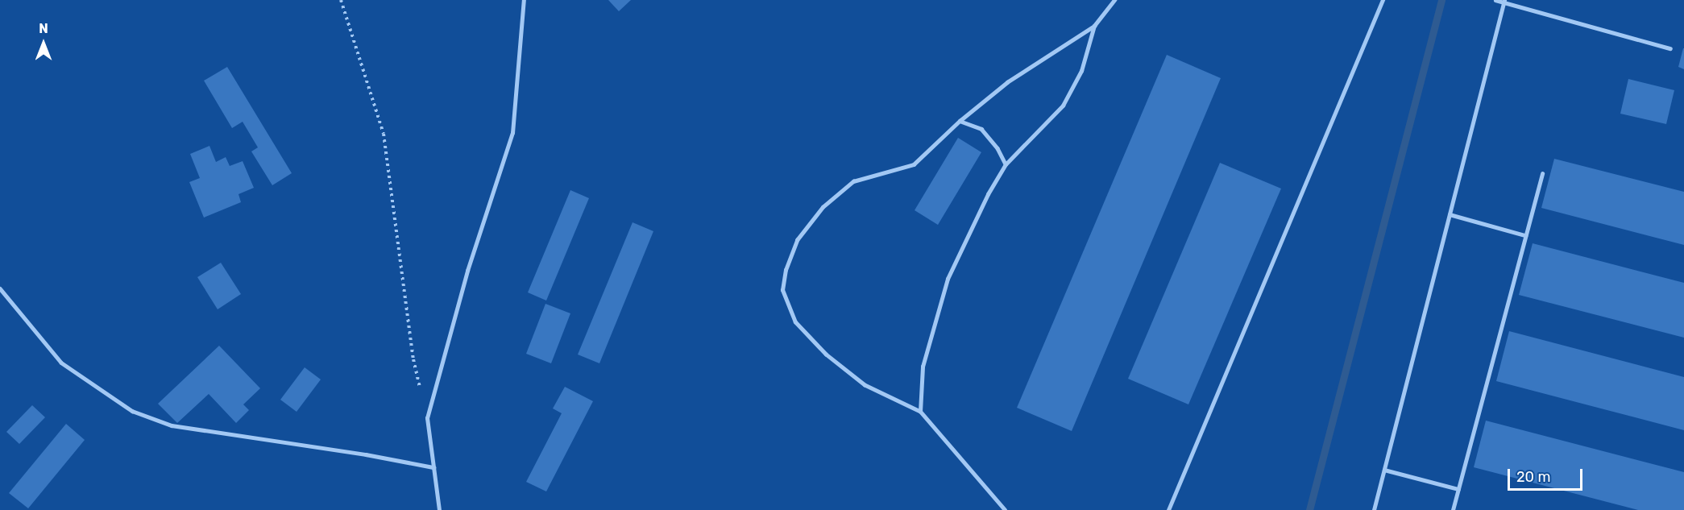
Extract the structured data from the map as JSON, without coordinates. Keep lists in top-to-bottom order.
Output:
{
  "scale_bar": "20 m",
  "north": "top"
}
